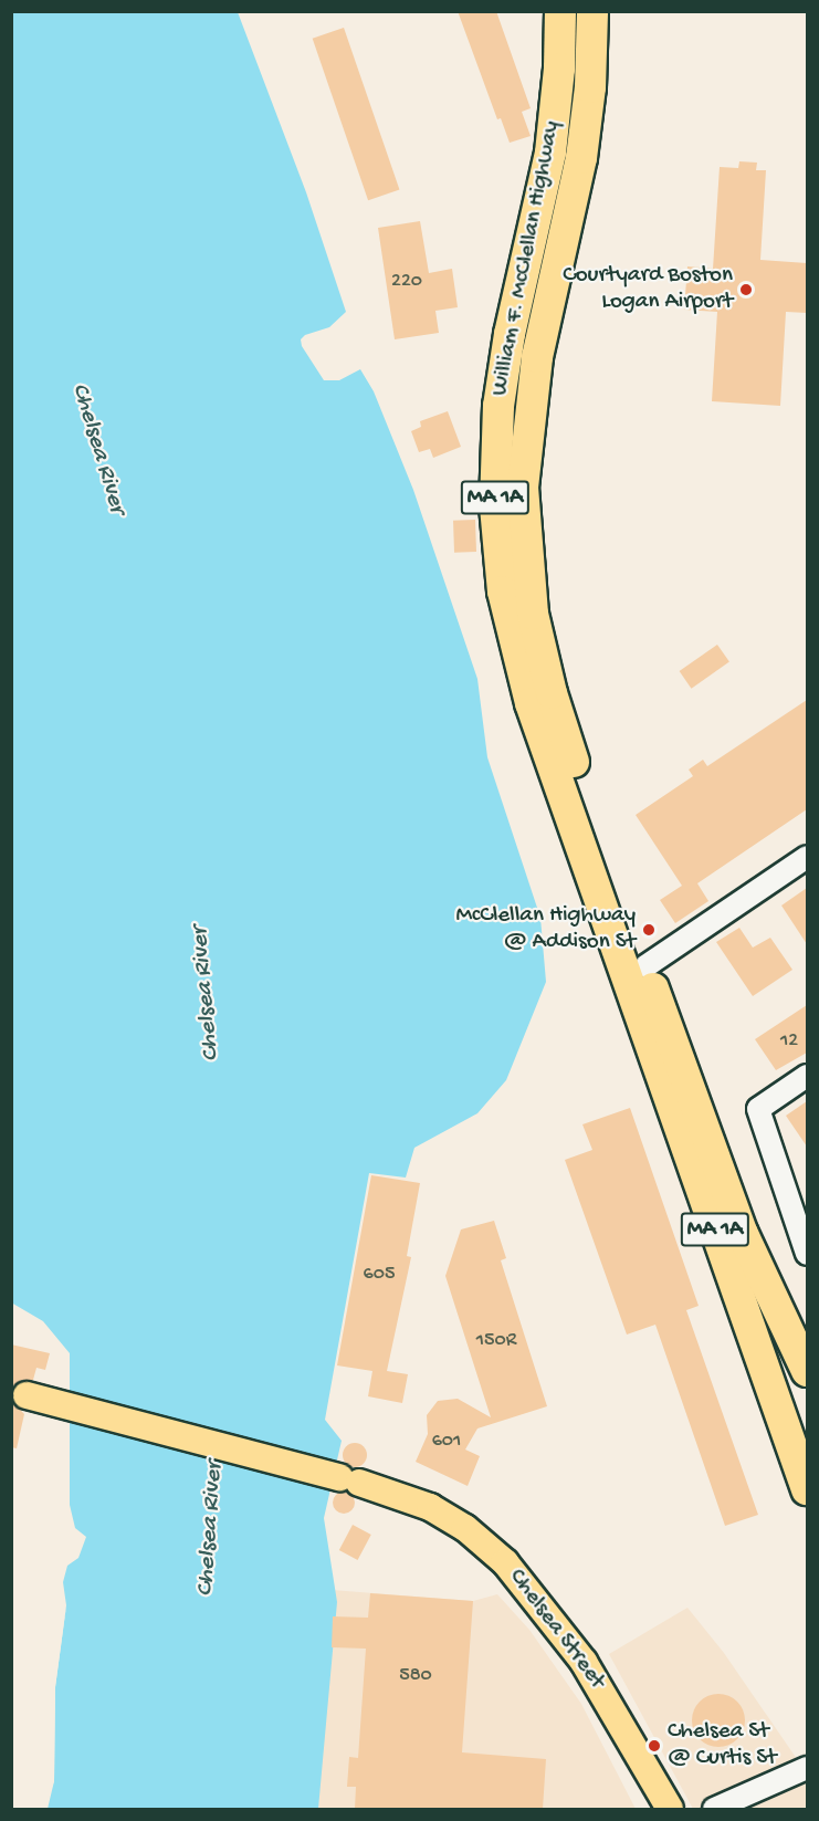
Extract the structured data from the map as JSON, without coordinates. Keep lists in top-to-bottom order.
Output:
{
  "streets": {
    "highway": ["William F. McClellan Highway", "MA 1A"],
    "main road": ["Chelsea Street"]
  },
  "water": ["Chelsea River"],
  "places": ["Courtyard Boston Logan Airport", "McClellan Highway @ Addison St", "Chelsea St @ Curtis St"],
  "house_numbers": [
    "220",
    "12",
    "605",
    "150R",
    "601",
    "580"
  ]
}
